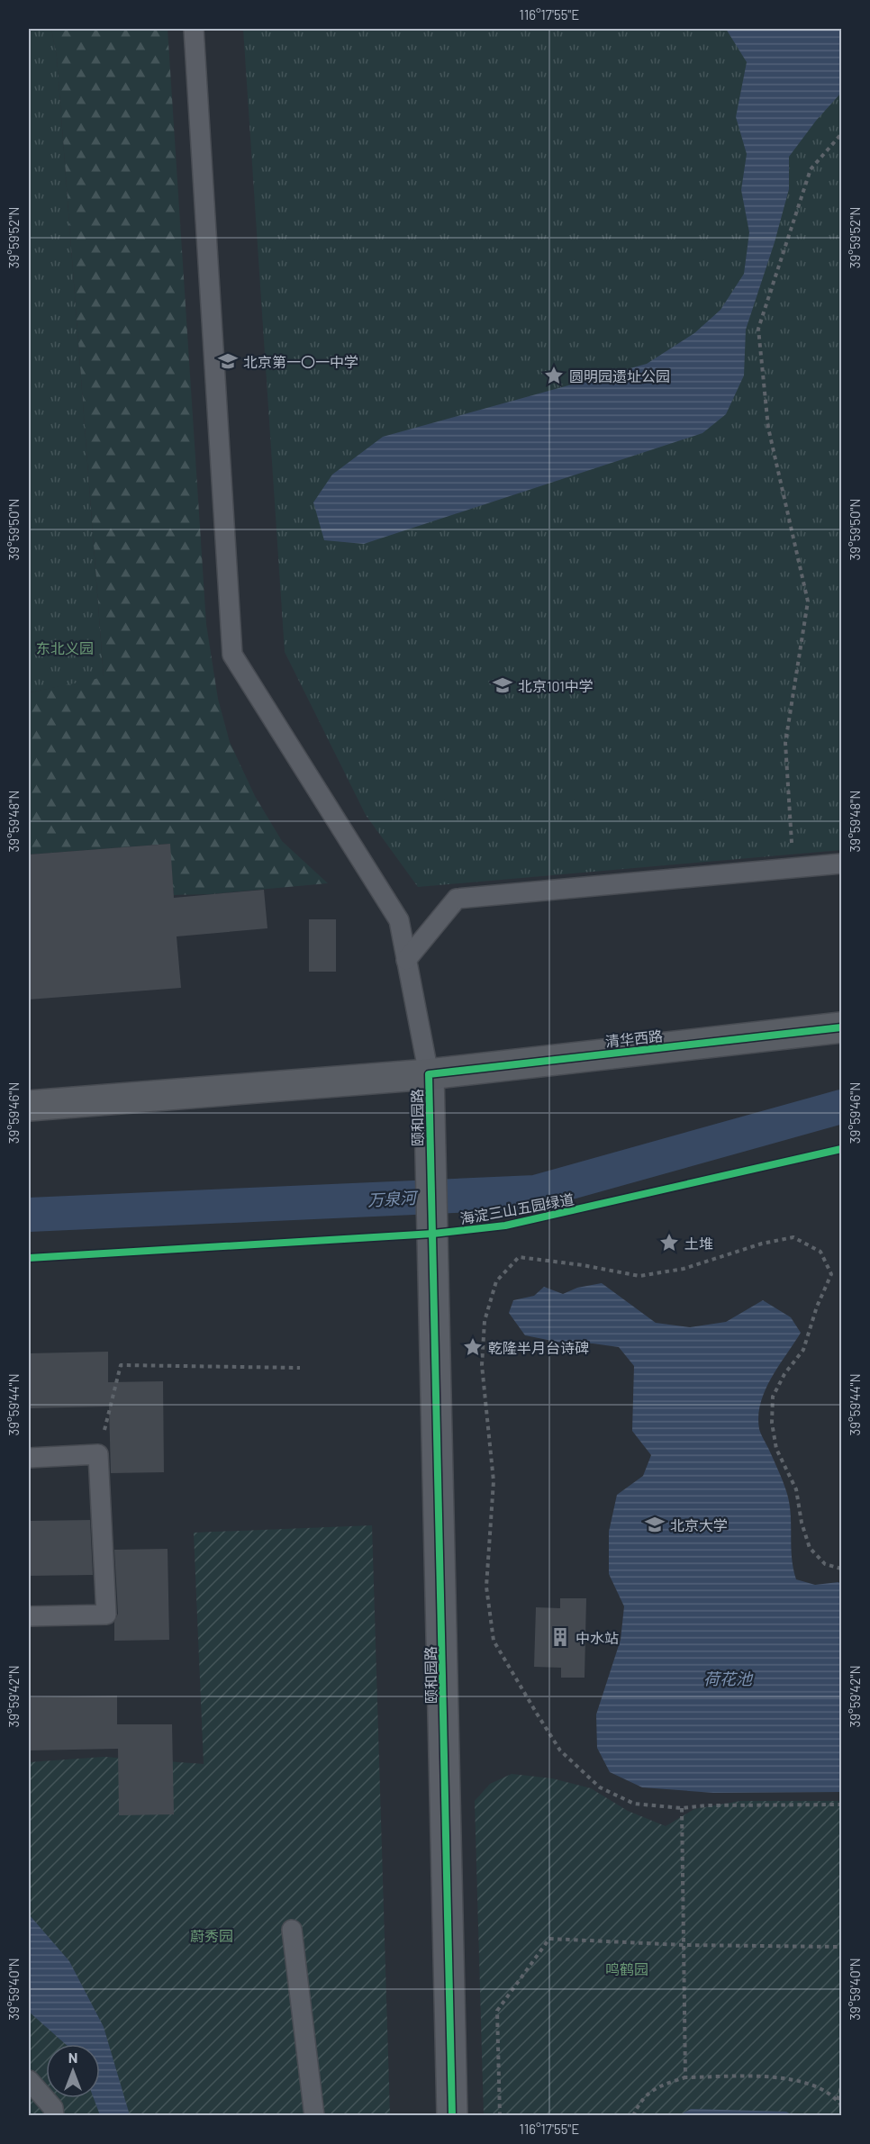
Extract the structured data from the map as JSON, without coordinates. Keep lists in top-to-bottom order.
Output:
{
  "streets": {
    "main road": ["清华西路", "颐和园路"],
    "cycle path": ["海淀三山五园绿道"]
  },
  "crossings": [
    ["清华西路", "颐和园路"]
  ],
  "water": ["万泉河", "荷花池"],
  "parks": ["东北义园", "蔚秀园", "鸣鹤园"],
  "places": {
    "school or university": ["北京第一〇一中学", "北京101中学", "北京大学"],
    "place": ["圆明园遗址公园", "土堆", "乾隆半月台诗碑"],
    "building": ["中水站"]
  },
  "north": "top",
  "coordinates": [
    "116°17'55\"E",
    "39°59'52\"N",
    "39°59'50\"N",
    "39°59'48\"N",
    "39°59'46\"N",
    "39°59'44\"N",
    "39°59'42\"N",
    "39°59'40\"N"
  ]
}
